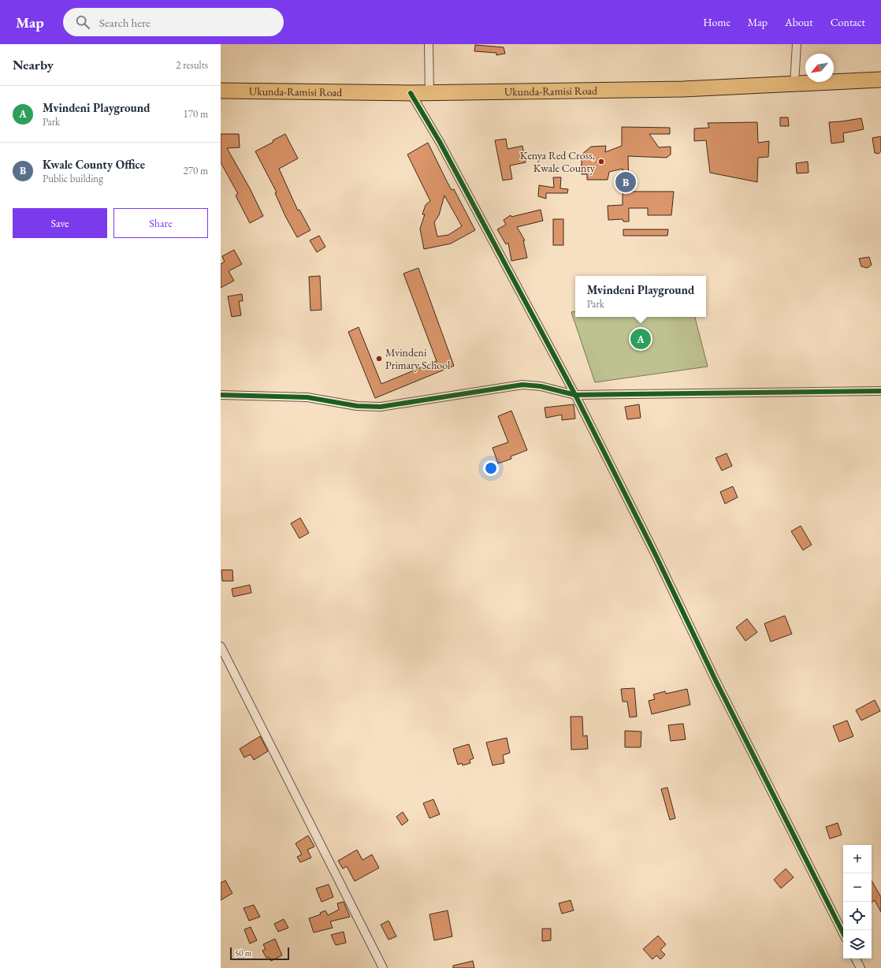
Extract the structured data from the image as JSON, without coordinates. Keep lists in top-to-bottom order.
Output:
{
  "streets": {
    "highway": ["Ukunda-Ramisi Road"]
  },
  "places": ["Kenya Red Cross, Kwale County", "Mvindeni Primary School"],
  "scale_bar": "50 m",
  "north": "bottom left",
  "page": {
    "header": "Map",
    "search": "Search here",
    "nav": [
      "Home",
      "Map",
      "About",
      "Contact"
    ],
    "heading": ["Nearby", "2 results"],
    "list": [
      {
        "mark": "A",
        "name": "Mvindeni Playground",
        "note": "Park",
        "value": "170 m"
      },
      {
        "mark": "B",
        "name": "Kwale County Office",
        "note": "Public building",
        "value": "270 m"
      }
    ],
    "pins": ["B", "A"],
    "buttons": ["Save", "Share"],
    "popup": ["Mvindeni Playground", "Park"],
    "map_buttons": ["+", "−"],
    "scale": "50 m"
  }
}
